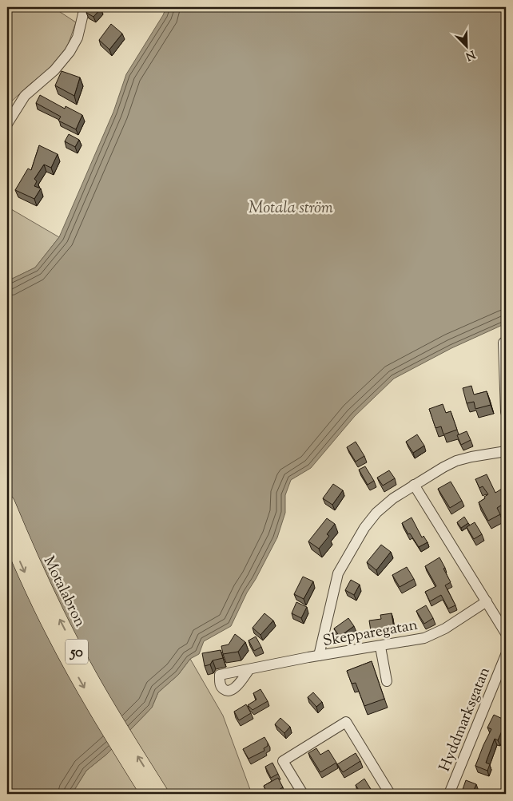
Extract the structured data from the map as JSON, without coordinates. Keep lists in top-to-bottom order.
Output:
{
  "streets": {
    "highway": ["Motalabron", "50"],
    "street": ["Skepparegatan", "Hyddmarksgatan"]
  },
  "water": ["Motala ström"],
  "north": "bottom right"
}
